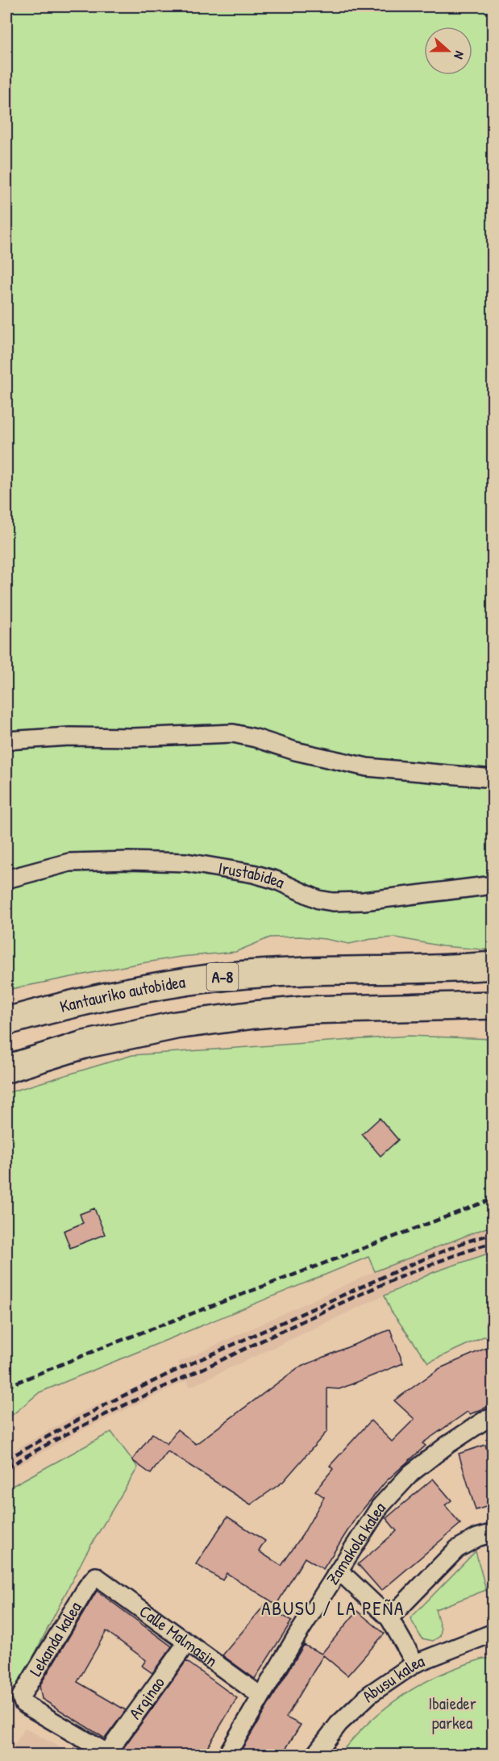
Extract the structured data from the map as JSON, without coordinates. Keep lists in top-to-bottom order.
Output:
{
  "streets": {
    "highway": ["A-8", "Kantauriko autobidea"],
    "street": [
      "Irustabidea",
      "Zamakola kalea",
      "Calle Malmasin",
      "Lekanda kalea",
      "Abusu kalea",
      "Arginao"
    ]
  },
  "crossings": [
    ["Zamakola kalea", "Calle Malmasin"],
    ["Calle Malmasin", "Lekanda kalea"],
    ["Calle Malmasin", "Arginao"],
    ["Lekanda kalea", "Arginao"]
  ],
  "districts": ["ABUSU / LA PEÑA"],
  "parks": ["Ibaieder parkea"],
  "north": "right"
}
